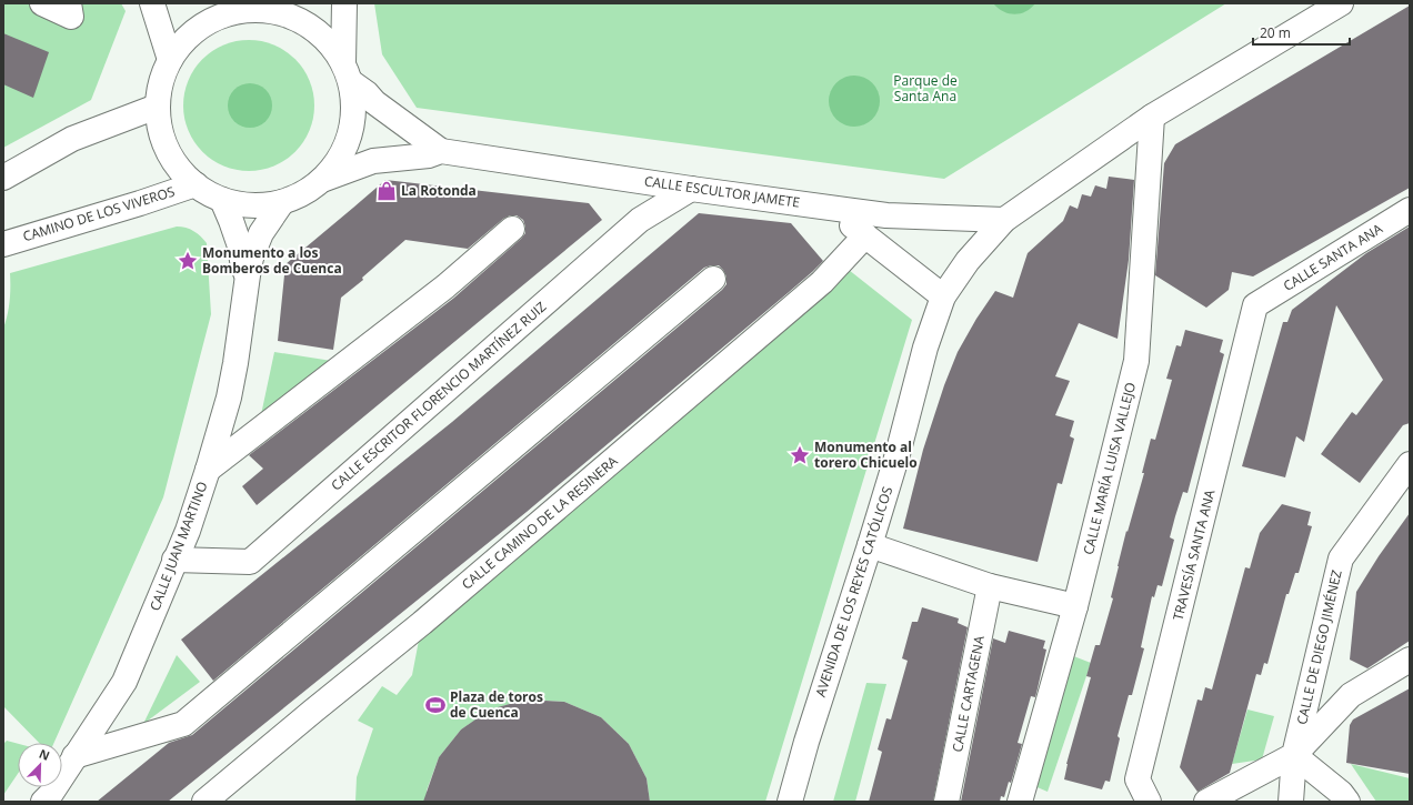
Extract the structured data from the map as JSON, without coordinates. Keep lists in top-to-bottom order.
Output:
{
  "streets": {
    "street": [
      "CALLE ESCULTOR JAMETE",
      "CAMINO DE LOS VIVEROS",
      "CALLE SANTA ANA",
      "CALLE ESCRITOR FLORENCIO MARTÍNEZ RUIZ",
      "CALLE MARÍA LUISA VALLEJO",
      "CALLE CAMINO DE LA RESINERA",
      "CALLE JUAN MARTINO",
      "TRAVESÍA SANTA ANA",
      "AVENIDA DE LOS REYES CATÓLICOS",
      "CALLE DE DIEGO JIMÉNEZ",
      "CALLE CARTAGENA"
    ]
  },
  "crossings": [
    ["CALLE ESCULTOR JAMETE", "CALLE ESCRITOR FLORENCIO MARTÍNEZ RUIZ"],
    ["CALLE ESCULTOR JAMETE", "AVENIDA DE LOS REYES CATÓLICOS"],
    ["CALLE SANTA ANA", "TRAVESÍA SANTA ANA"],
    ["CALLE ESCRITOR FLORENCIO MARTÍNEZ RUIZ", "CALLE JUAN MARTINO"],
    ["CALLE MARÍA LUISA VALLEJO", "AVENIDA DE LOS REYES CATÓLICOS"]
  ],
  "parks": ["Parque de Santa Ana"],
  "places": {
    "shop": ["La Rotonda"],
    "place": ["Monumento a los Bomberos de Cuenca", "Monumento al torero Chicuelo"],
    "sports": ["Plaza de toros de Cuenca"]
  },
  "scale_bar": "20 m",
  "north": "top right"
}
